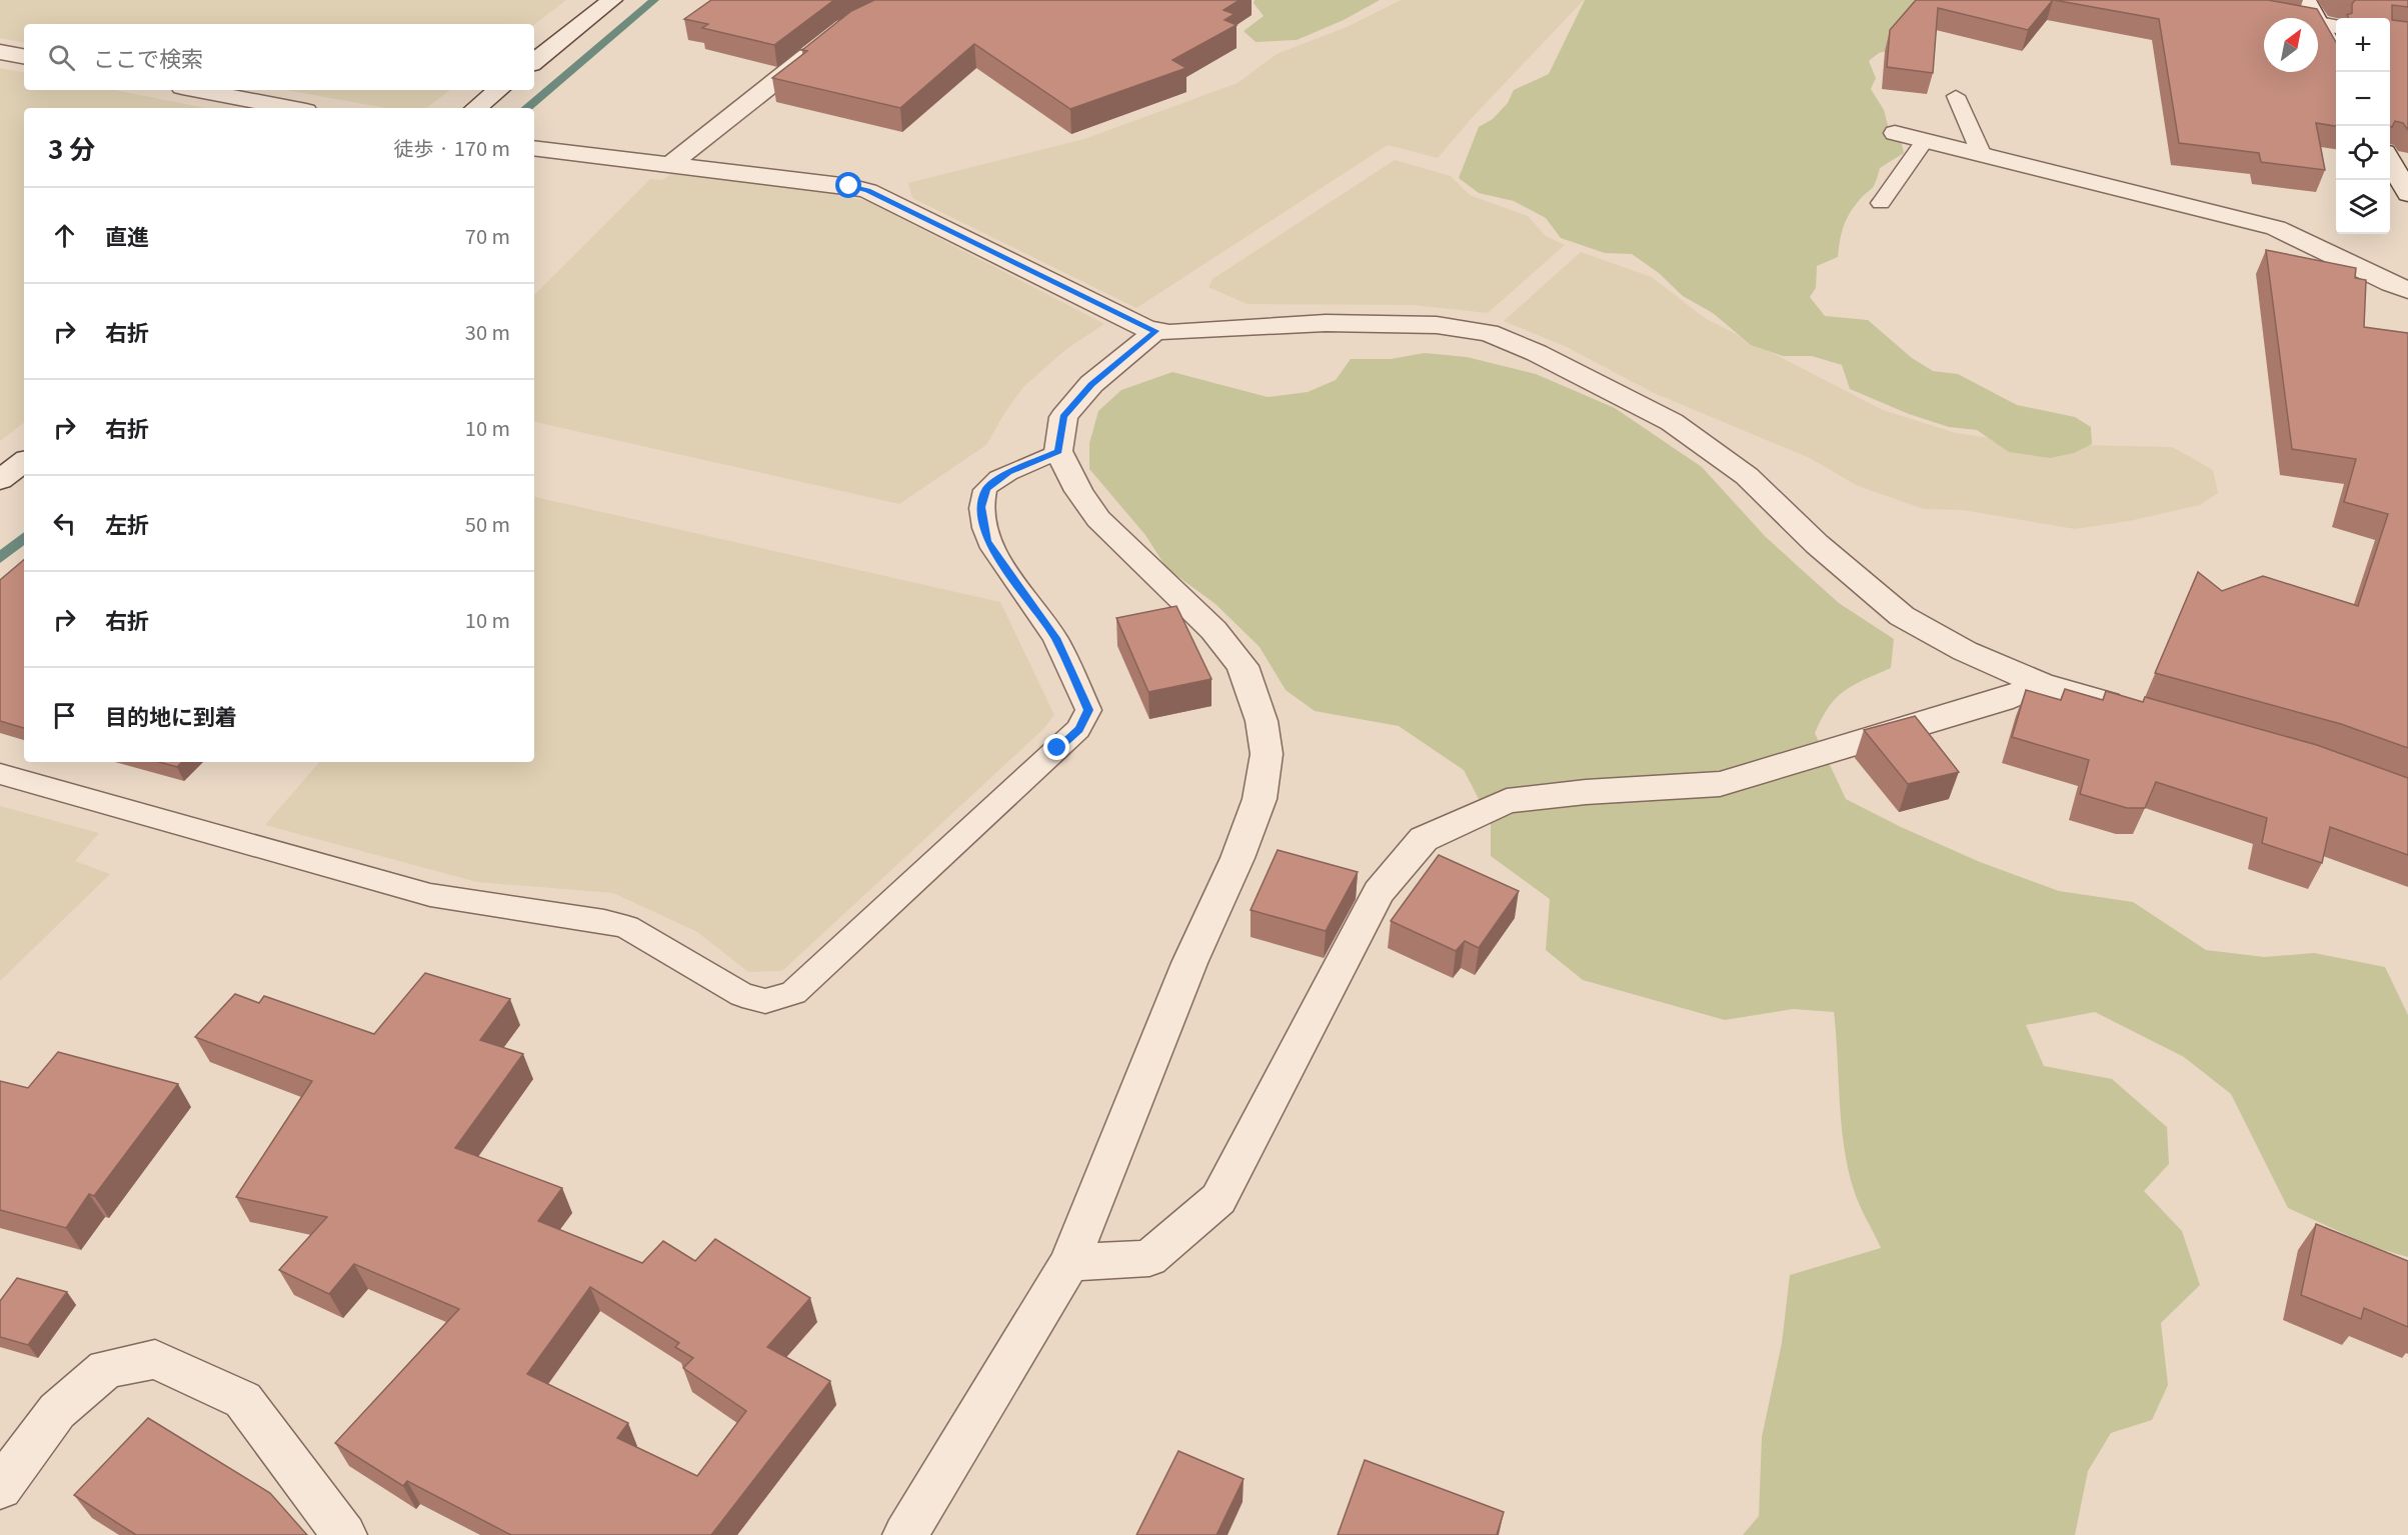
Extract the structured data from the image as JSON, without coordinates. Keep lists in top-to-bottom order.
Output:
{
  "north": "top right",
  "page": {
    "map_buttons": ["+", "−"],
    "search": "ここで検索",
    "heading": ["3 分", "徒歩 · 170 m"],
    "list": [
      ["直進", "70 m"],
      ["右折", "30 m"],
      ["右折", "10 m"],
      ["左折", "50 m"],
      ["右折", "10 m"],
      "目的地に到着"
    ]
  }
}
